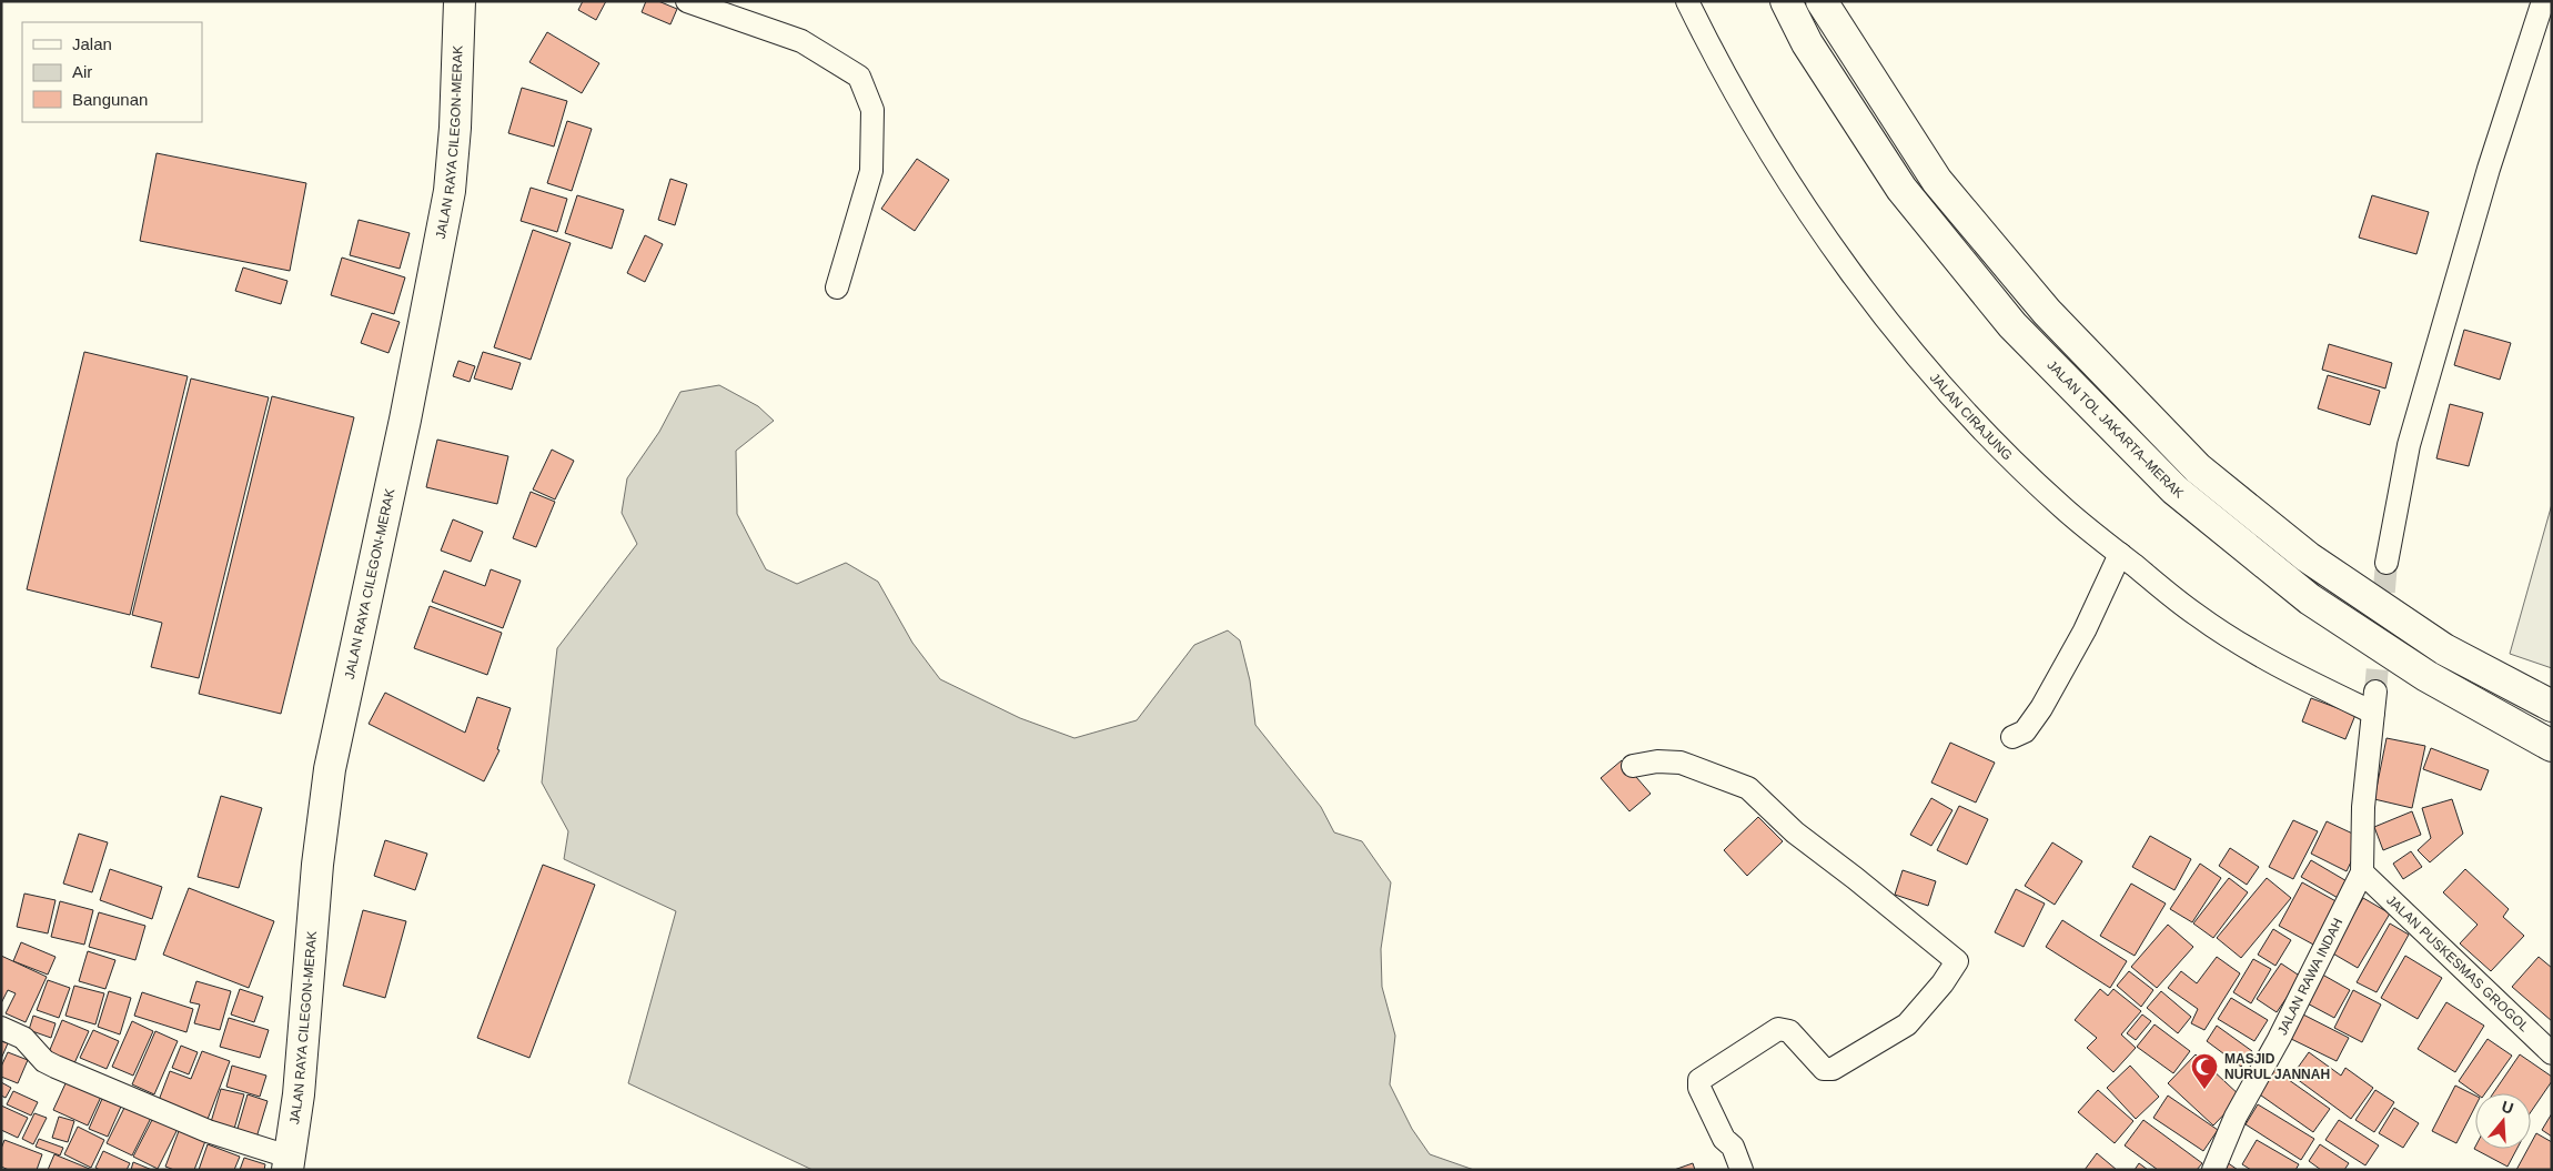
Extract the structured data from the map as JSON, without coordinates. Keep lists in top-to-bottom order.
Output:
{
  "streets": {
    "highway": ["JALAN RAYA CILEGON-MERAK", "JALAN TOL JAKARTA–MERAK"],
    "street": ["JALAN CIRAJUNG", "JALAN PUSKESMAS GROGOL", "JALAN RAWA INDAH"]
  },
  "crossings": [
    ["JALAN PUSKESMAS GROGOL", "JALAN RAWA INDAH"]
  ],
  "places": {
    "mosque": ["MASJID NURUL JANNAH"]
  },
  "legend": ["Jalan", "Air", "Bangunan"],
  "north": "top"
}
